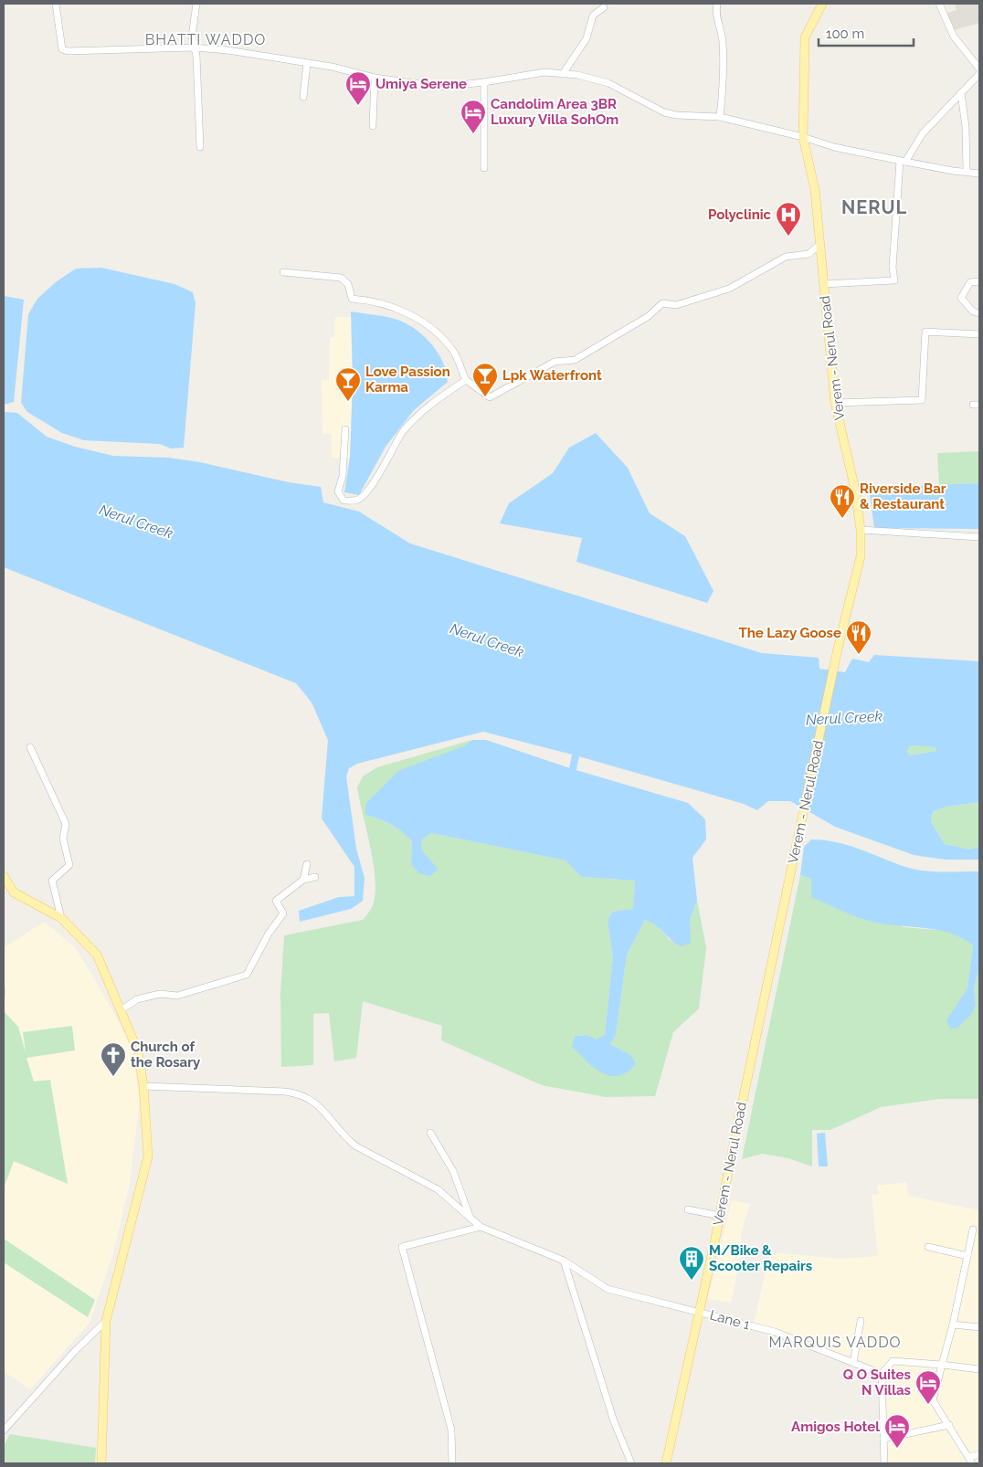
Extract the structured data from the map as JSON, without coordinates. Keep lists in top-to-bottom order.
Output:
{
  "streets": {
    "main road": ["Verem - Nerul Road"],
    "street": ["Lane 1"]
  },
  "crossings": [
    ["Verem - Nerul Road", "Lane 1"]
  ],
  "districts": ["BHATTI WADDO", "NERUL", "MARQUIS VADDO"],
  "water": ["Nerul Creek"],
  "places": {
    "hotel": [
      "Umiya Serene",
      "Candolim Area 3BR Luxury Villa SohOm",
      "Q O Suites N Villas",
      "Amigos Hotel"
    ],
    "hospital": ["Polyclinic"],
    "bar": ["Lpk Waterfront", "Love Passion Karma"],
    "restaurant": ["Riverside Bar & Restaurant", "The Lazy Goose"],
    "church": ["Church of the Rosary"],
    "building": ["M/Bike & Scooter Repairs"]
  },
  "scale_bar": "100 m"
}
